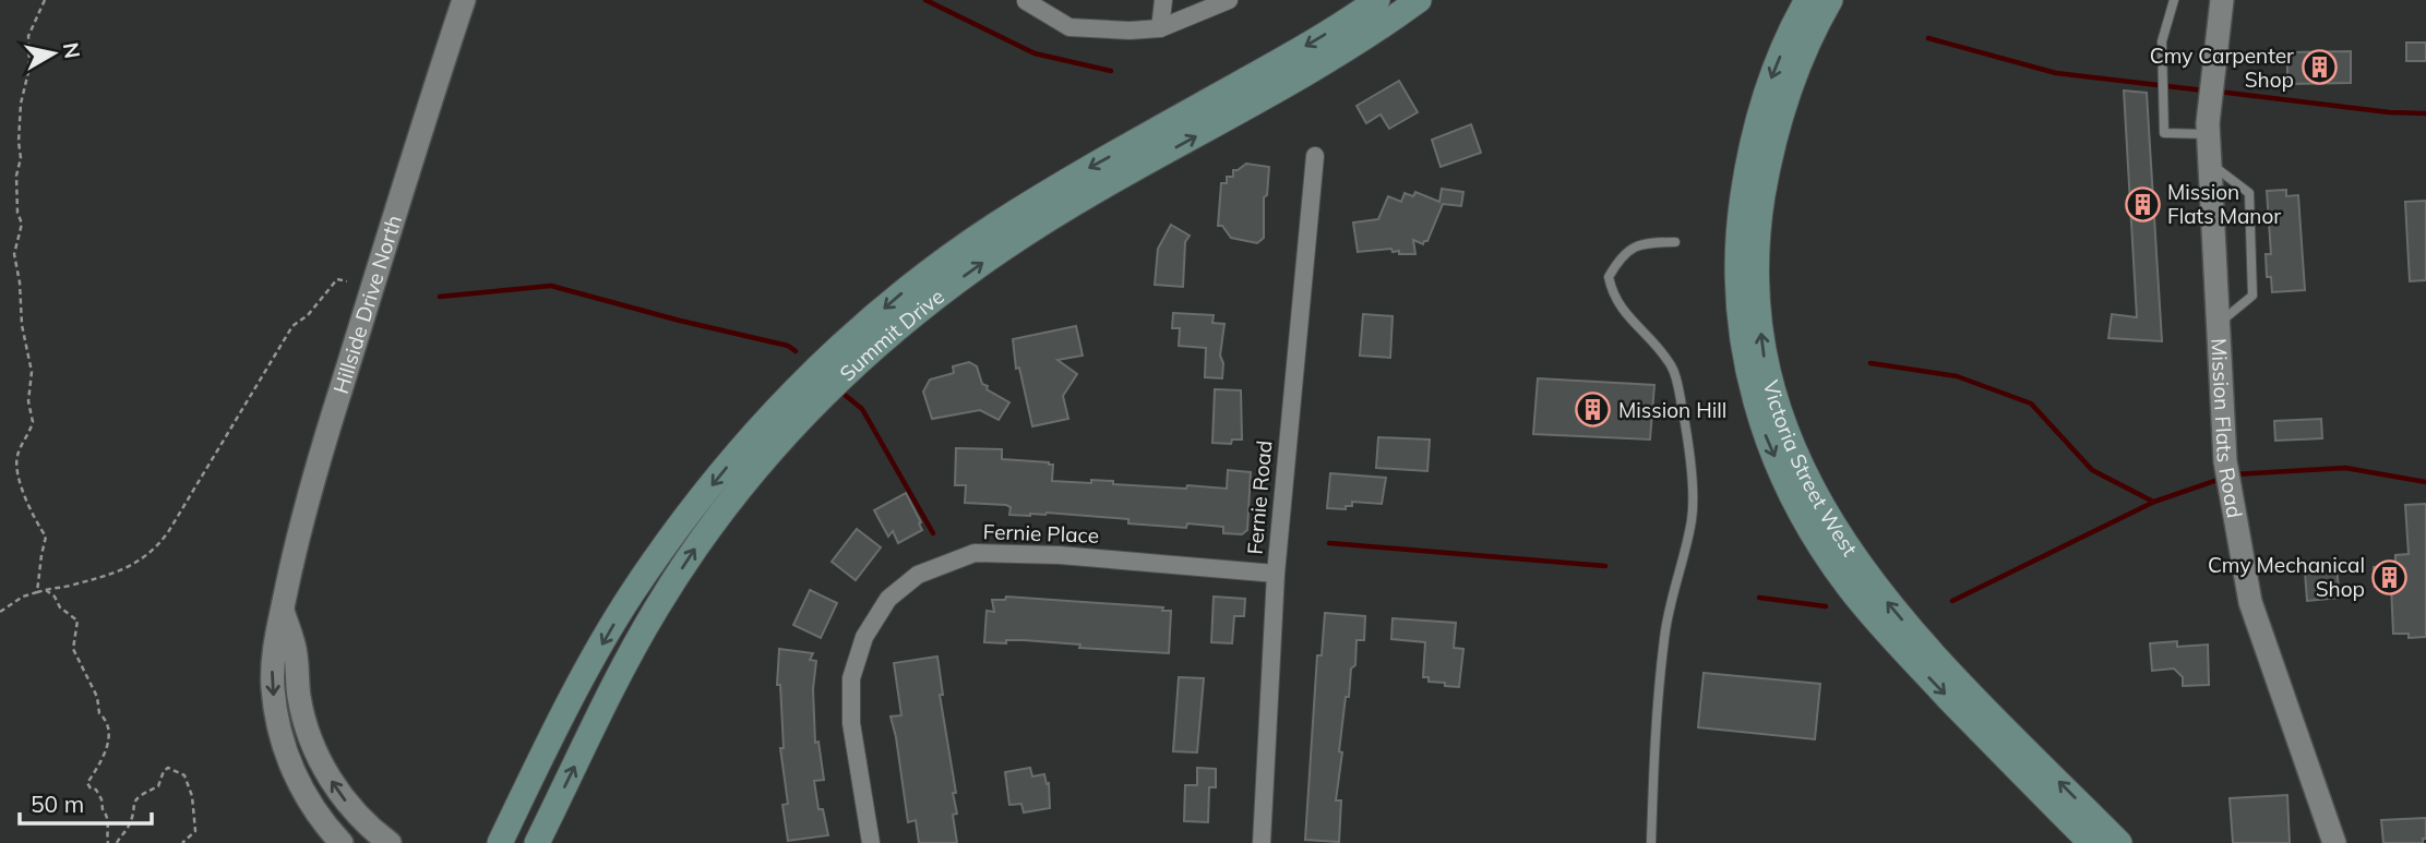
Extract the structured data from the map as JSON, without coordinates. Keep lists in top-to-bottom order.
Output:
{
  "streets": {
    "main road": ["Summit Drive", "Victoria Street West"],
    "street": [
      "Hillside Drive North",
      "Mission Flats Road",
      "Fernie Road",
      "Fernie Place"
    ]
  },
  "crossings": [
    ["Fernie Road", "Fernie Place"]
  ],
  "places": {
    "building": [
      "Cmy Carpenter Shop",
      "Mission Flats Manor",
      "Mission Hill",
      "Cmy Mechanical Shop"
    ]
  },
  "scale_bar": "50 m",
  "north": "right"
}
